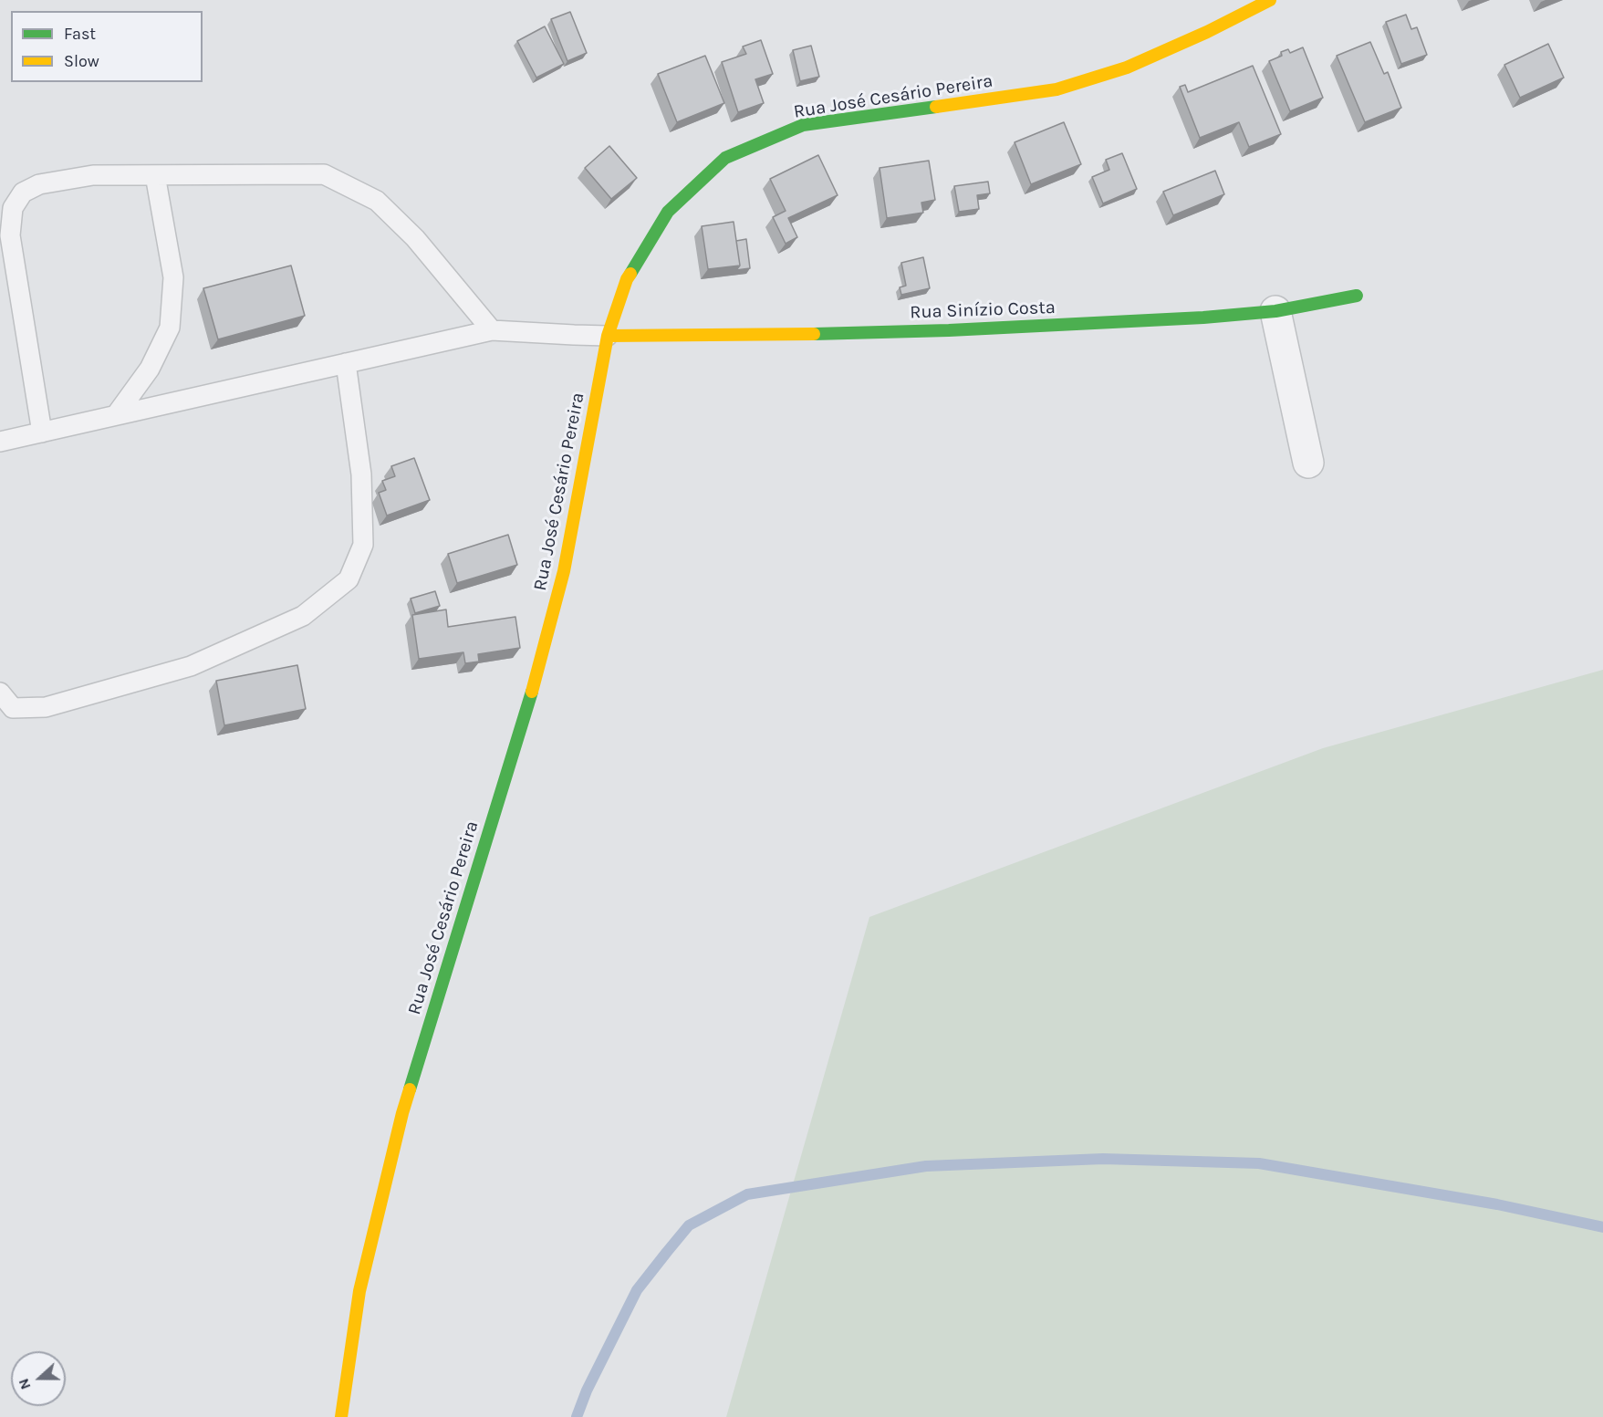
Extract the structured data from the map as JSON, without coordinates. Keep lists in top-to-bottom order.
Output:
{
  "streets": {
    "street": ["Rua José Cesário Pereira", "Rua Sinízio Costa"]
  },
  "crossings": [
    ["Rua José Cesário Pereira", "Rua Sinízio Costa"]
  ],
  "legend": ["Fast", "Slow"],
  "north": "left"
}
